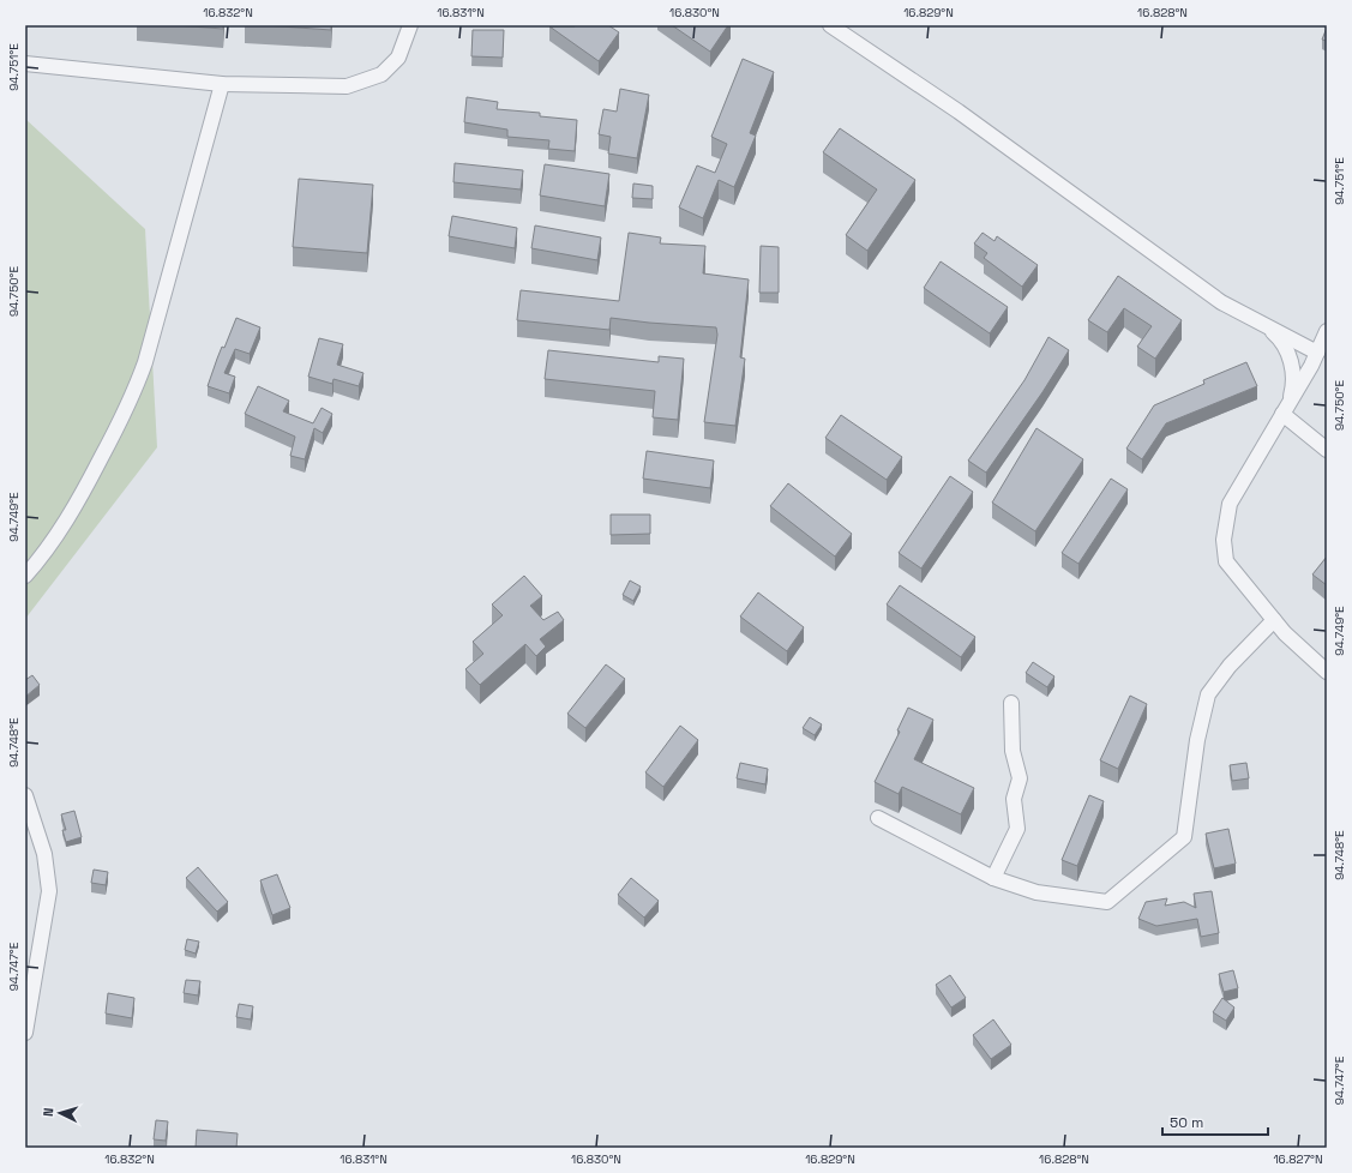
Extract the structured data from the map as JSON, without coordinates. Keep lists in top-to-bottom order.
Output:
{
  "scale_bar": "50 m",
  "north": "left",
  "coordinates": [
    "16.832°N",
    "16.831°N",
    "16.830°N",
    "16.829°N",
    "16.828°N",
    "94.751°E",
    "94.750°E",
    "94.749°E",
    "94.748°E",
    "94.747°E",
    "16.827°N"
  ]
}
